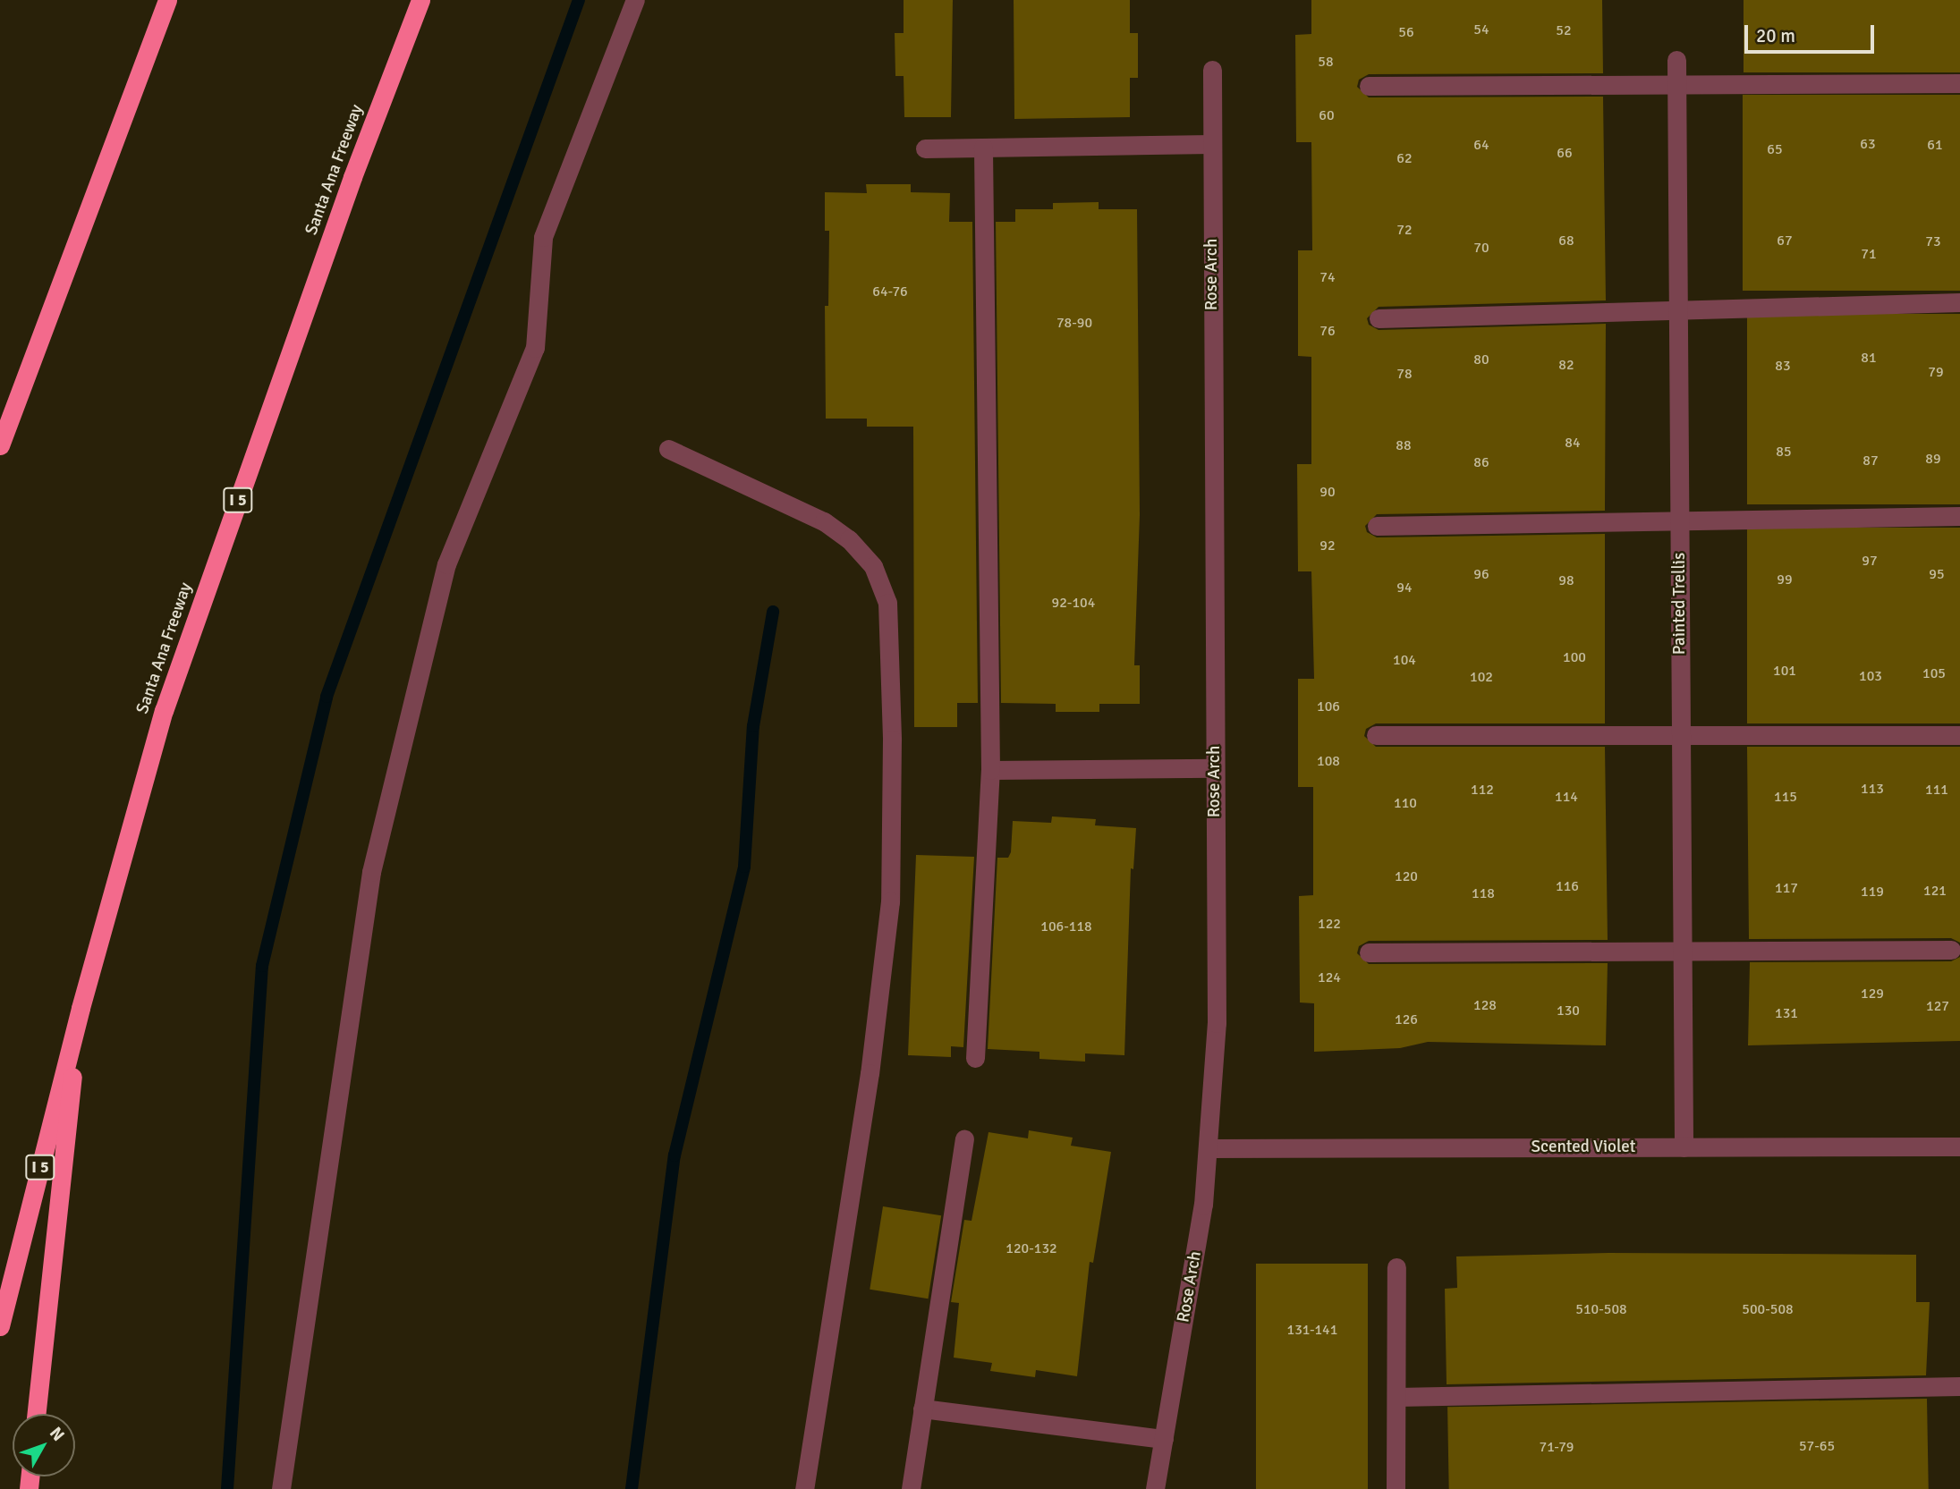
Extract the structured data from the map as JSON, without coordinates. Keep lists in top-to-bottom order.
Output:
{
  "streets": {
    "highway": ["Santa Ana Freeway", "I 5"],
    "street": ["Rose Arch", "Painted Trellis", "Scented Violet"]
  },
  "crossings": [
    ["Rose Arch", "Scented Violet"],
    ["Painted Trellis", "Scented Violet"]
  ],
  "house_numbers": [
    "54",
    "52",
    "56",
    "58",
    "60",
    "63",
    "64",
    "61",
    "65",
    "66",
    "62",
    "72",
    "68",
    "67",
    "73",
    "70",
    "71",
    "74",
    "64-76",
    "78-90",
    "76",
    "81",
    "80",
    "82",
    "83",
    "79",
    "78",
    "84",
    "88",
    "85",
    "89",
    "87",
    "86",
    "90",
    "92",
    "97",
    "96",
    "95",
    "99",
    "98",
    "94",
    "92-104",
    "100",
    "104",
    "101",
    "105",
    "103",
    "102",
    "106",
    "108",
    "113",
    "112",
    "111",
    "114",
    "115",
    "110",
    "120",
    "116",
    "117",
    "121",
    "119",
    "118",
    "122",
    "106-118",
    "124",
    "129",
    "128",
    "127",
    "130",
    "131",
    "126",
    "120-132",
    "510-508",
    "500-508",
    "131-141",
    "57-65",
    "71-79"
  ],
  "scale_bar": "20 m",
  "north": "top right"
}
